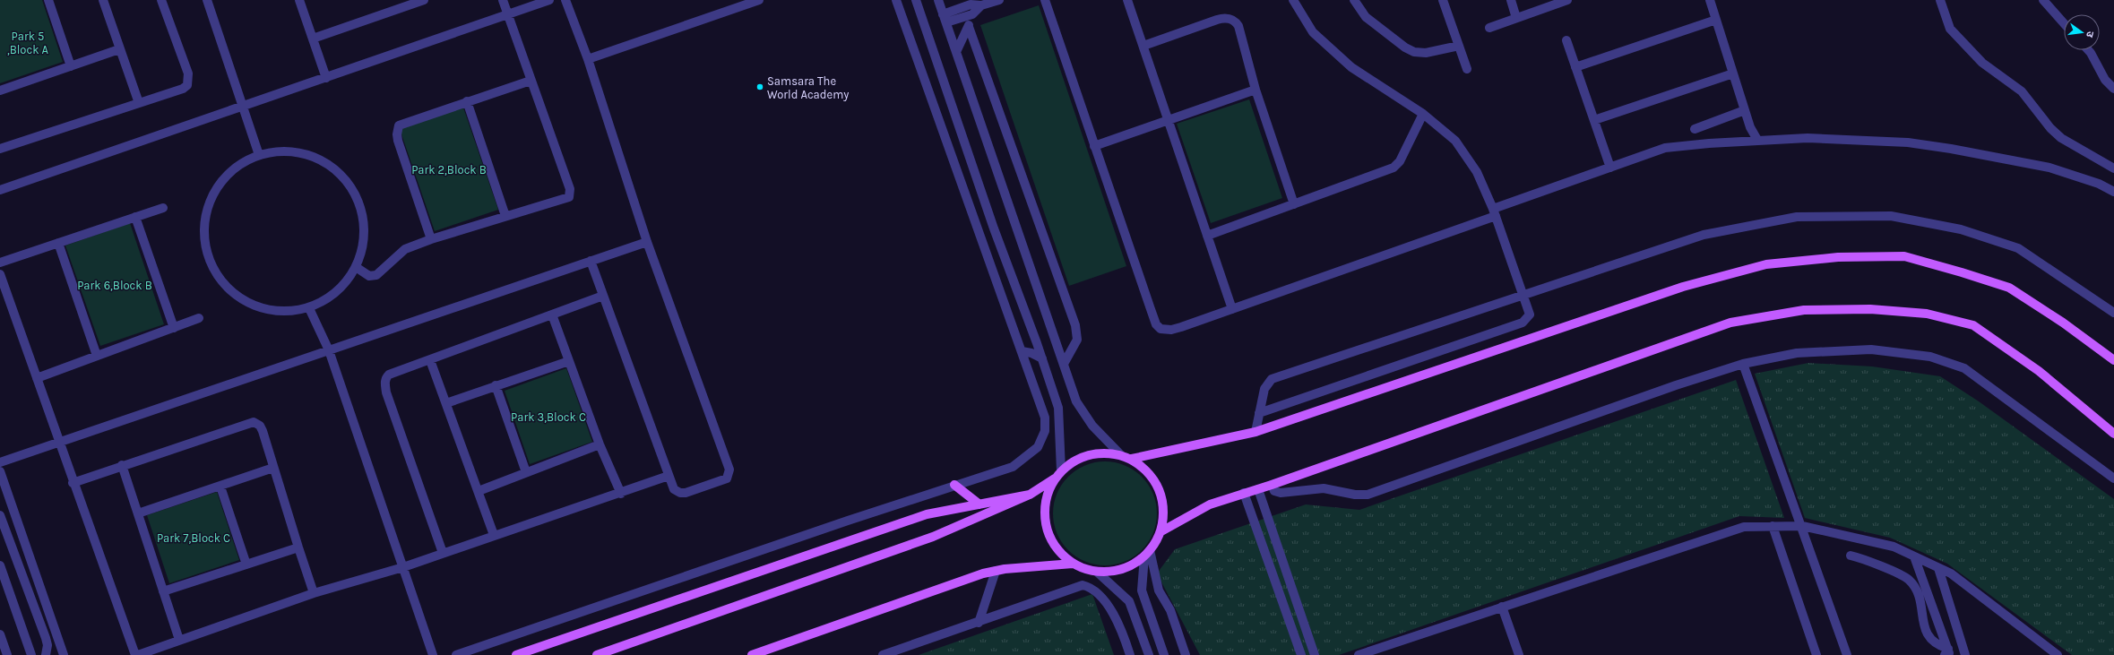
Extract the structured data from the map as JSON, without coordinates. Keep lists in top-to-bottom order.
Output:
{
  "parks": [
    "Park 5 ,Block A",
    "Park 2,Block B",
    "Park 6,Block B",
    "Park 3,Block C",
    "Park 7,Block C"
  ],
  "places": ["Samsara The World Academy"],
  "north": "right"
}
